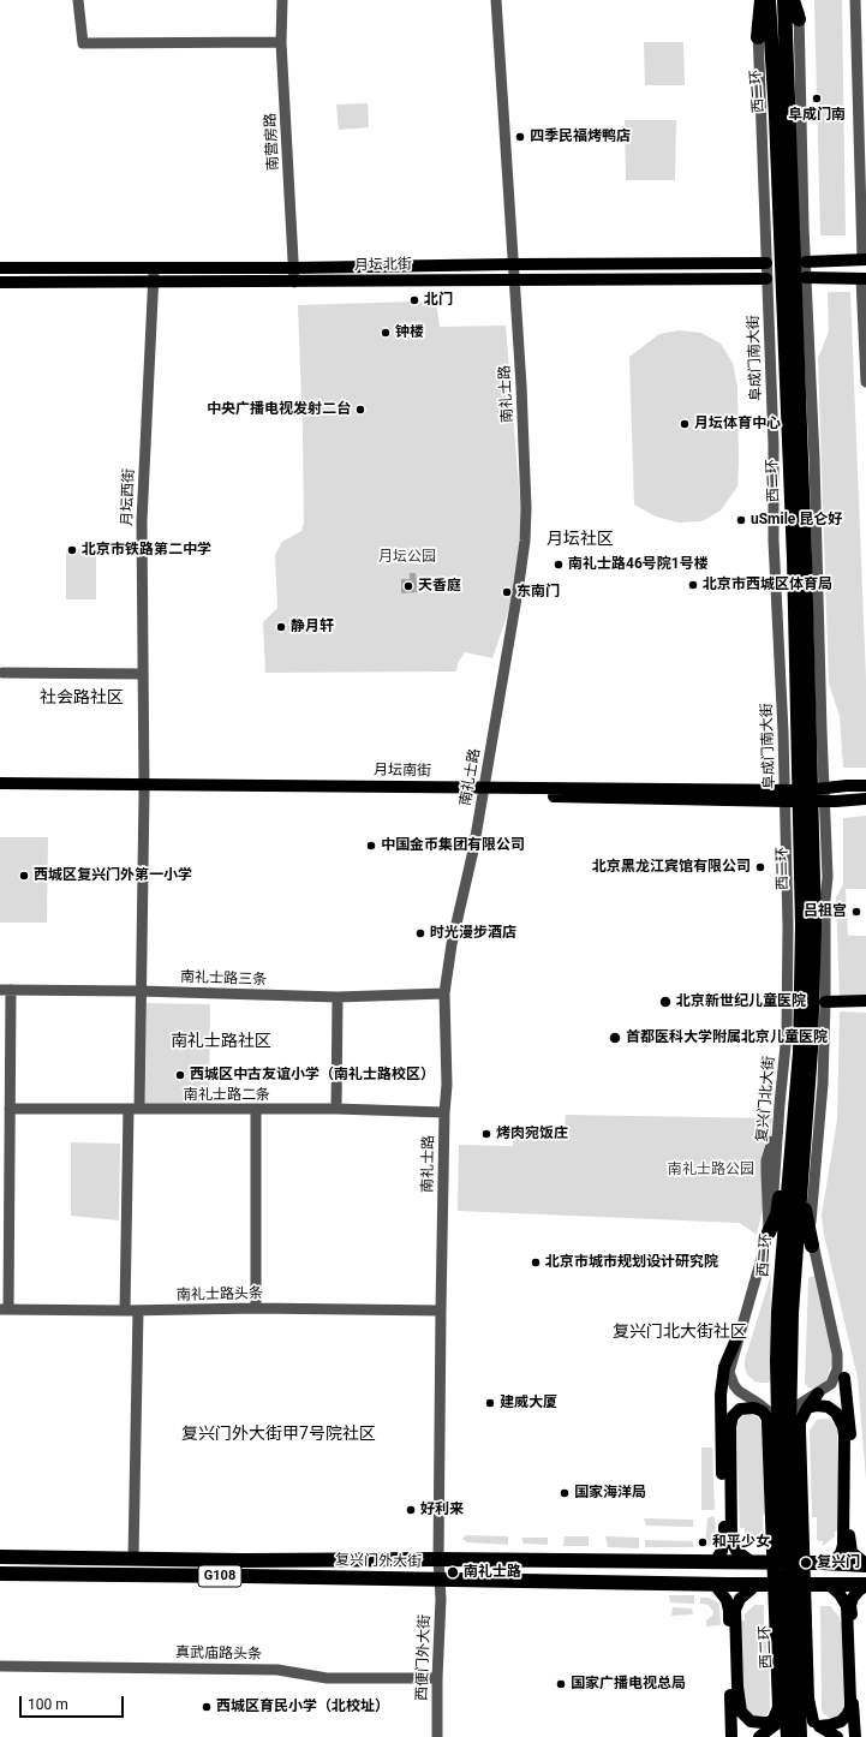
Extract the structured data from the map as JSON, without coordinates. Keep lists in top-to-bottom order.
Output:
{
  "streets": {
    "highway": ["西二环", "复兴门外大街", "G108"],
    "main road": ["月坛北街", "月坛南街"],
    "street": [
      "南营房路",
      "阜成门南大街",
      "南礼士路",
      "月坛西街",
      "南礼士路三条",
      "南礼士路二条",
      "复兴门北大街",
      "南礼士路头条",
      "真武庙路头条",
      "西便门外大街"
    ]
  },
  "crossings": [
    ["南营房路", "月坛北街"],
    ["月坛北街", "阜成门南大街"],
    ["月坛北街", "南礼士路"],
    ["月坛北街", "月坛西街"],
    ["阜成门南大街", "月坛南街"],
    ["阜成门南大街", "复兴门北大街"],
    ["南礼士路", "月坛南街"],
    ["南礼士路", "南礼士路三条"],
    ["南礼士路", "南礼士路二条"],
    ["南礼士路", "南礼士路头条"],
    ["南礼士路", "复兴门外大街"],
    ["南礼士路", "西便门外大街"],
    ["月坛西街", "月坛南街"],
    ["月坛西街", "南礼士路三条"],
    ["月坛西街", "南礼士路二条"],
    ["月坛西街", "南礼士路头条"],
    ["月坛南街", "复兴门北大街"],
    ["复兴门外大街", "西便门外大街"],
    ["真武庙路头条", "西便门外大街"]
  ],
  "districts": [
    "月坛社区",
    "社会路社区",
    "南礼士路社区",
    "复兴门北大街社区",
    "复兴门外大街甲7号院社区"
  ],
  "parks": ["月坛公园", "南礼士路公园"],
  "places": [
    "阜成门南",
    "四季民福烤鸭店",
    "北门",
    "钟楼",
    "中央广播电视发射二台",
    "月坛体育中心",
    "uSmile 昆仑好",
    "北京市铁路第二中学",
    "南礼士路46号院1号楼",
    "北京市西城区体育局",
    "天香庭",
    "东南门",
    "静月轩",
    "中国金币集团有限公司",
    "北京黑龙江宾馆有限公司",
    "西城区复兴门外第一小学",
    "吕祖宫",
    "时光漫步酒店",
    "北京新世纪儿童医院",
    "首都医科大学附属北京儿童医院",
    "西城区中古友谊小学（南礼士路校区）",
    "烤肉宛饭庄",
    "北京市城市规划设计研究院",
    "建威大厦",
    "国家海洋局",
    "好利来",
    "和平少女",
    "复兴门",
    "南礼士路",
    "国家广播电视总局",
    "西城区育民小学（北校址）"
  ],
  "scale_bar": "100 m"
}
